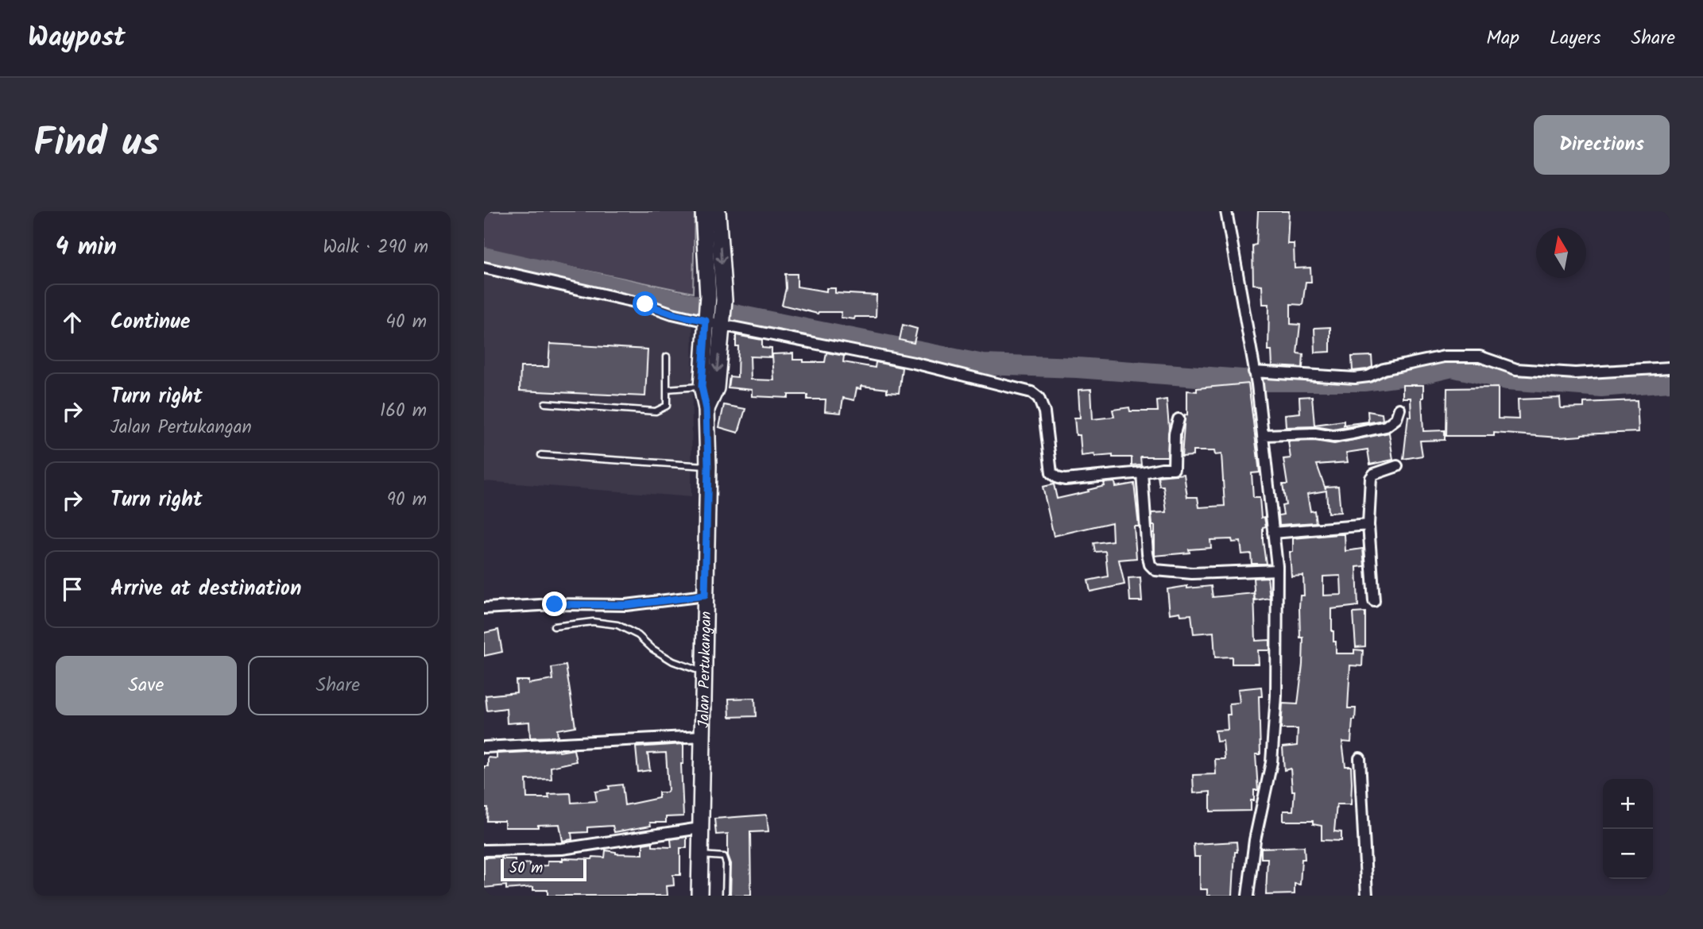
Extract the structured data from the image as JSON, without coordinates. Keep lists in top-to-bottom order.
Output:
{
  "streets": {
    "main road": ["Jalan Pertukangan"]
  },
  "scale_bar": "50 m",
  "north": "top",
  "page": {
    "header": "Waypost",
    "nav": ["Map", "Layers", "Share"],
    "title": "Find us",
    "buttons": [
      "Directions",
      ["Save", "Share"]
    ],
    "heading": ["4 min", "Walk · 290 m"],
    "list": [
      ["Continue", "40 m"],
      ["Turn right", "Jalan Pertukangan", "160 m"],
      ["Turn right", "90 m"],
      "Arrive at destination"
    ],
    "map_buttons": ["+", "−"],
    "scale": "50 m"
  }
}
